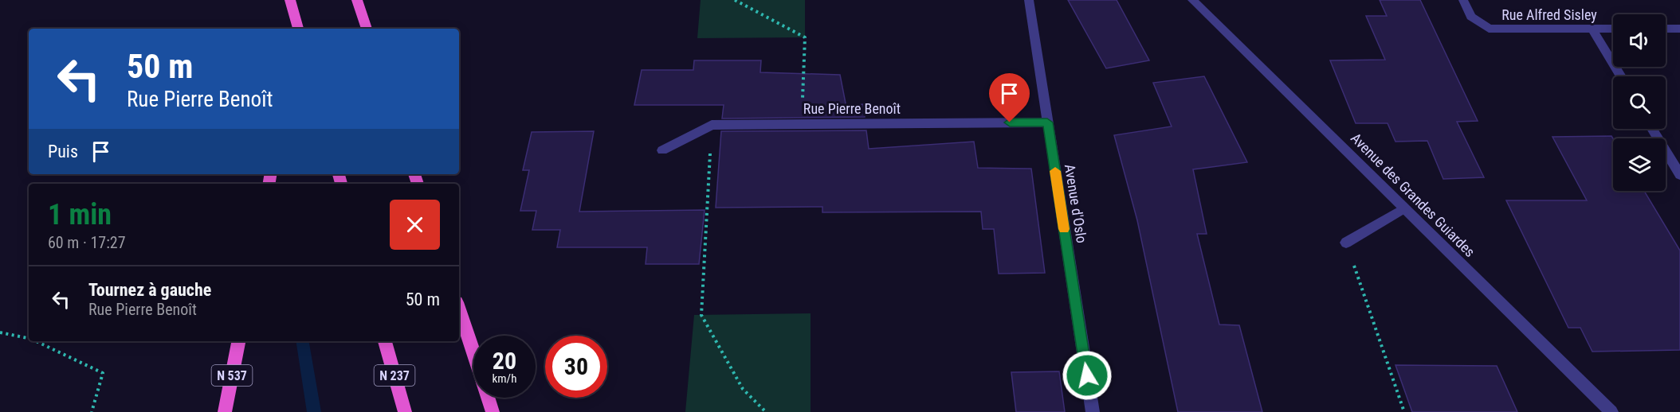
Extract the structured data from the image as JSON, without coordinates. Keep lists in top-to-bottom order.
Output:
{
  "streets": {
    "highway": ["N 537", "N 237"],
    "street": [
      "Rue Alfred Sisley",
      "Rue Pierre Benoît",
      "Avenue des Grandes Guiardes",
      "Avenue d'Oslo"
    ]
  },
  "crossings": [
    ["Rue Pierre Benoît", "Avenue d'Oslo"]
  ],
  "page": {
    "turn": ["50 m", "Rue Pierre Benoît"],
    "then": "Puis",
    "heading": ["1 min", "60 m · 17:27"],
    "list": [
      {
        "name": "Tournez à gauche",
        "note": "Rue Pierre Benoît",
        "value": "50 m"
      }
    ],
    "speed": "20 km/h",
    "limit": "30"
  }
}
